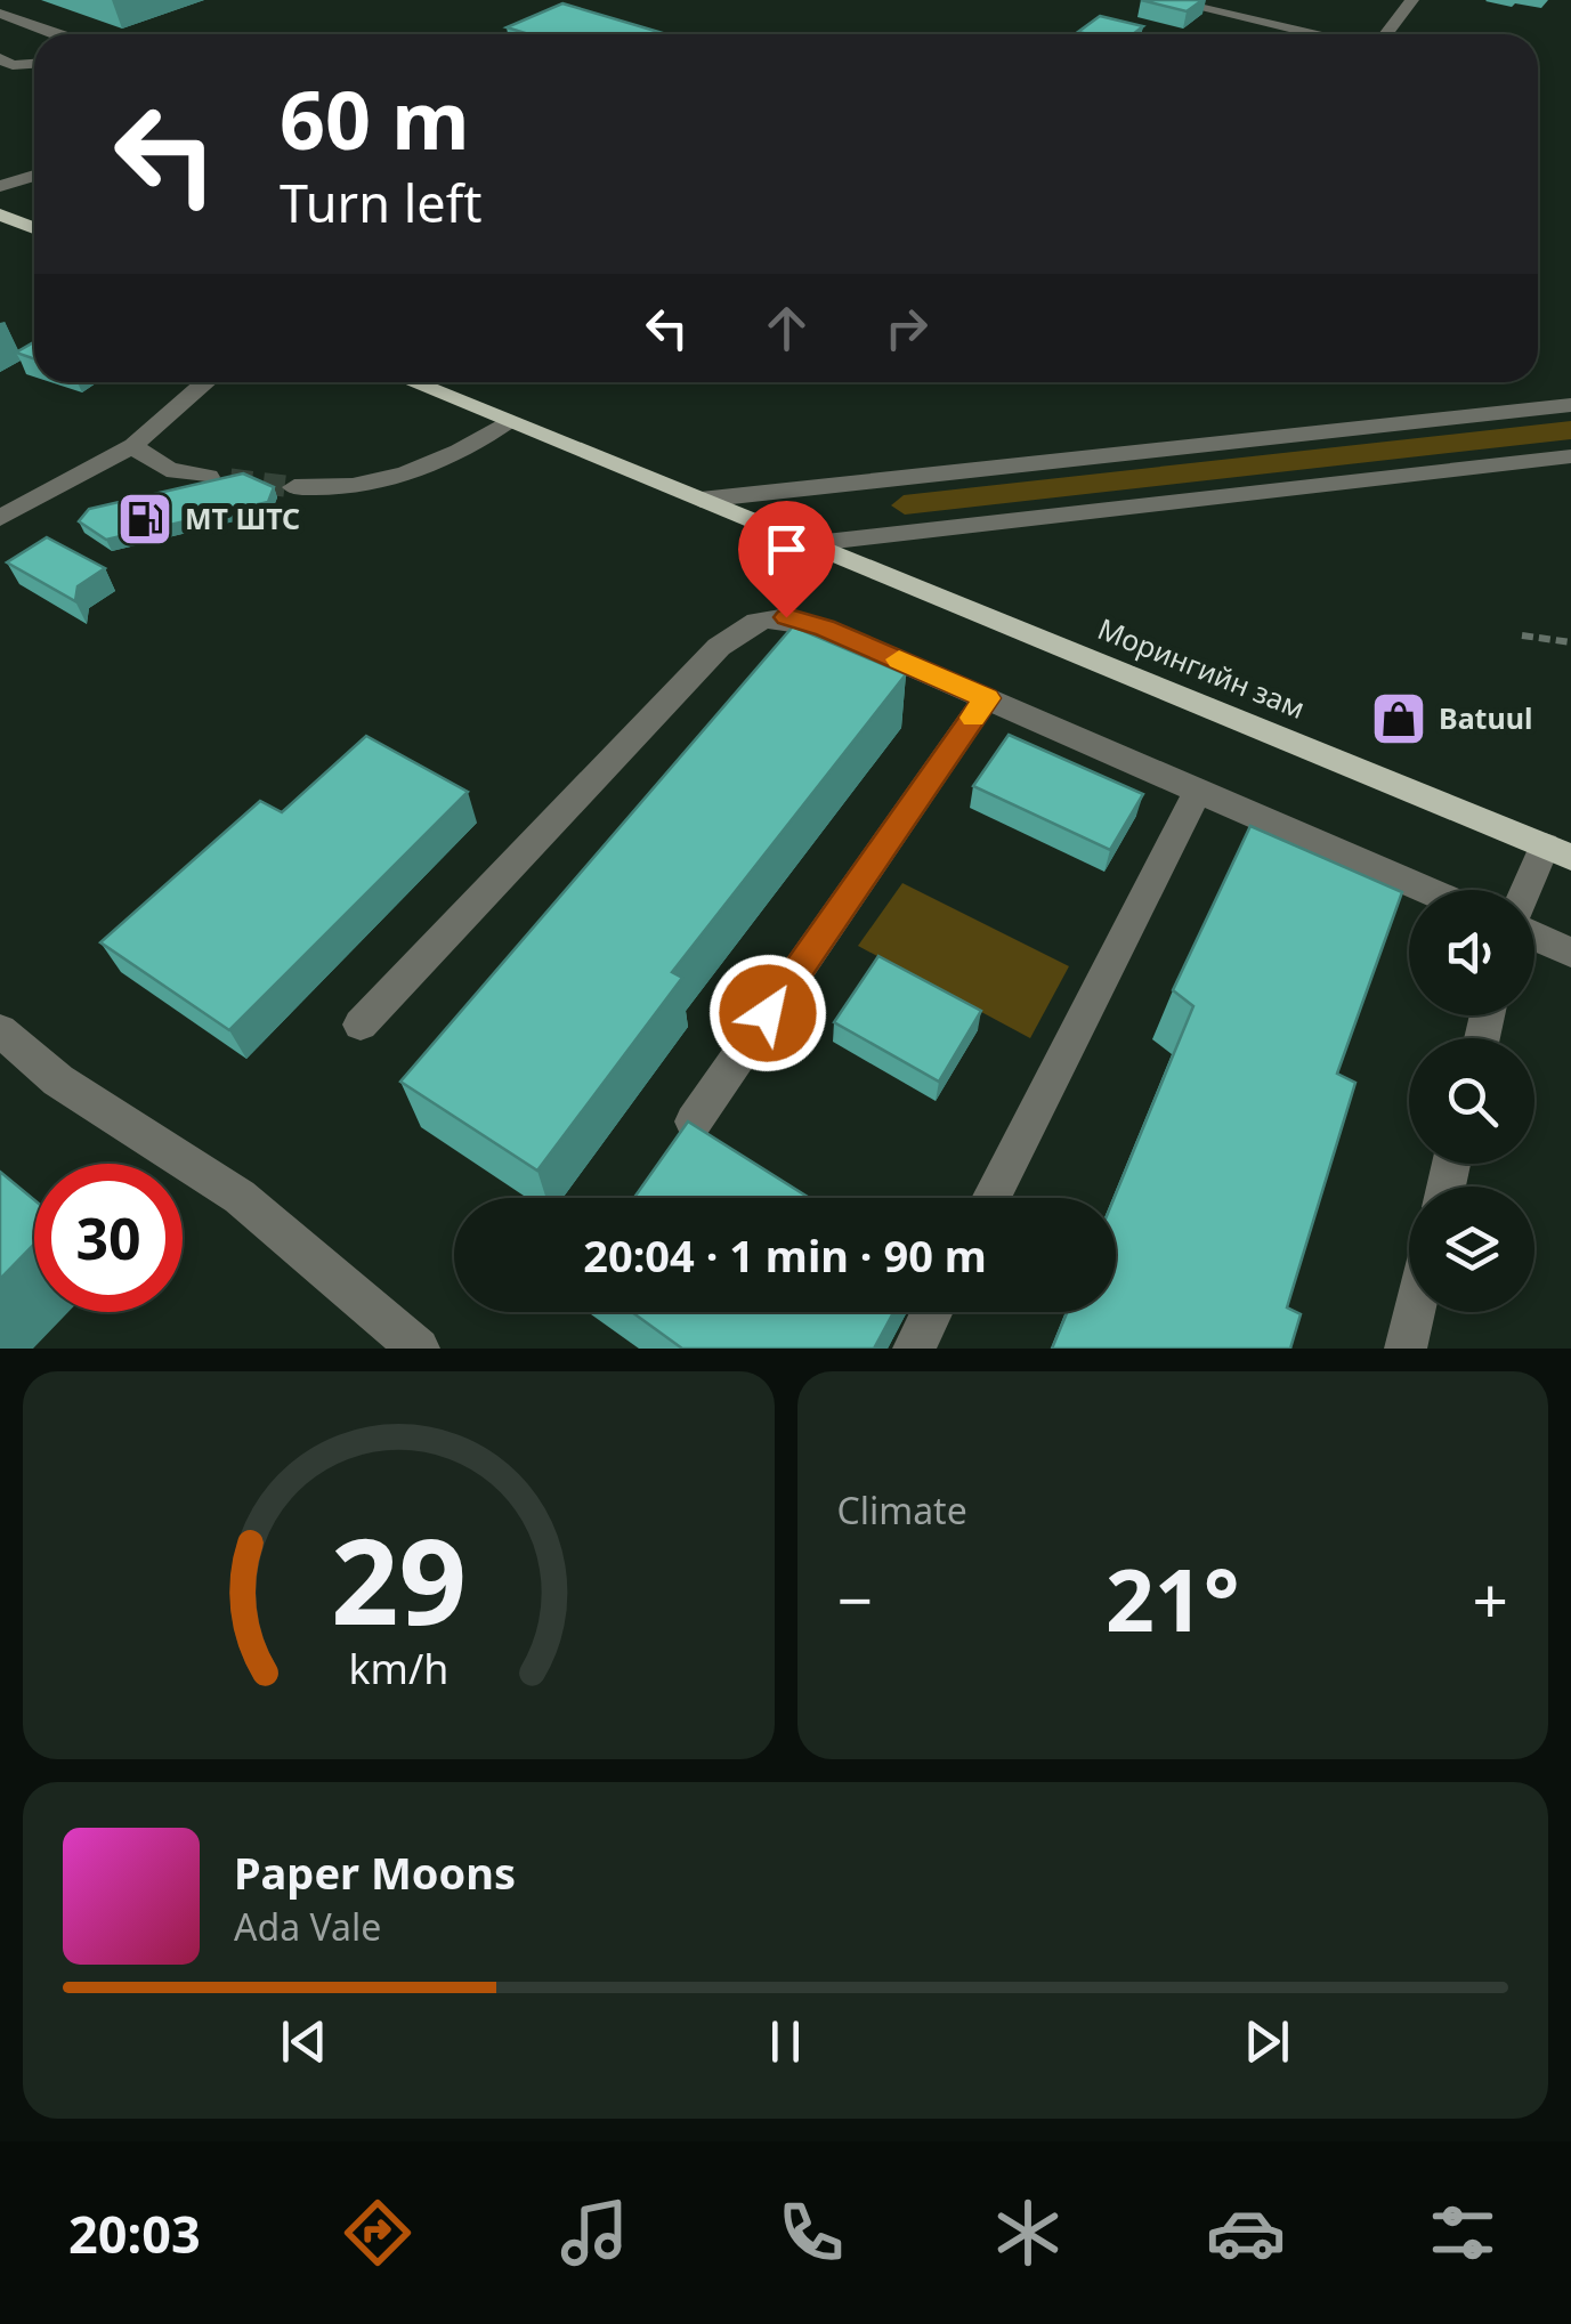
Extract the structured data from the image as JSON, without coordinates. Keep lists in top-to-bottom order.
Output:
{
  "streets": {
    "main road": ["Морингийн зам"]
  },
  "places": {
    "fuel station": ["MT ШТС"],
    "shop": ["Batuul"]
  },
  "page": {
    "turn": ["60 m", "Turn left"],
    "limit": "30",
    "trip": "20:04 · 1 min · 90 m",
    "tile": "Climate",
    "heat": ["−", "21°", "+"],
    "song": ["Paper Moons", "Ada Vale"],
    "tabs": "20:03",
    "gauge": ["29", "km/h"]
  }
}
